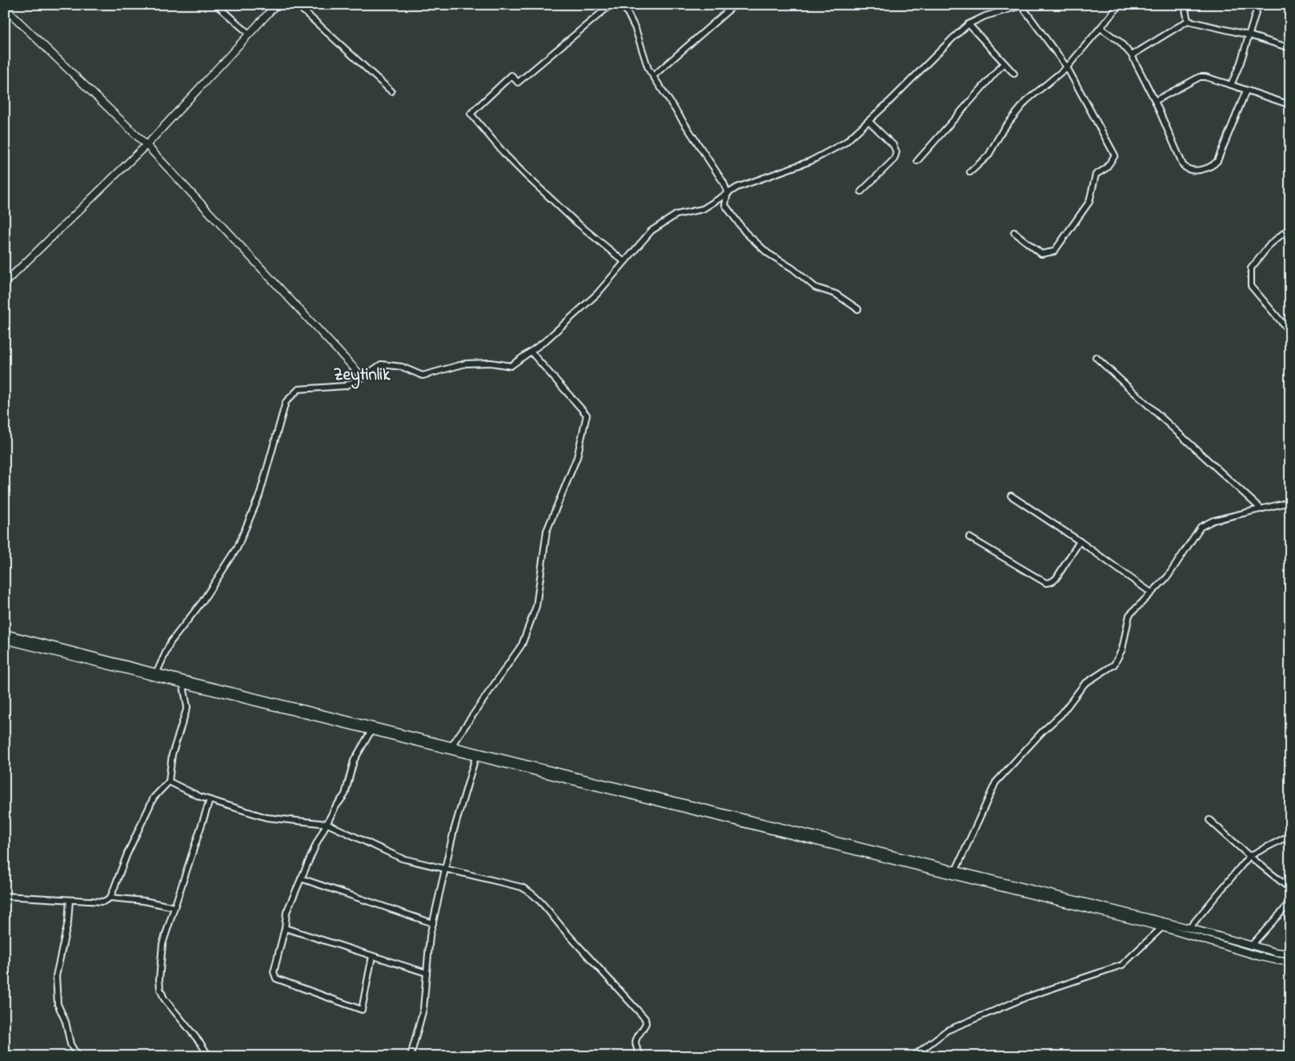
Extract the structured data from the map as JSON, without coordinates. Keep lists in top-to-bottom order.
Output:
{
  "districts": ["Zeytinlik"]
}
